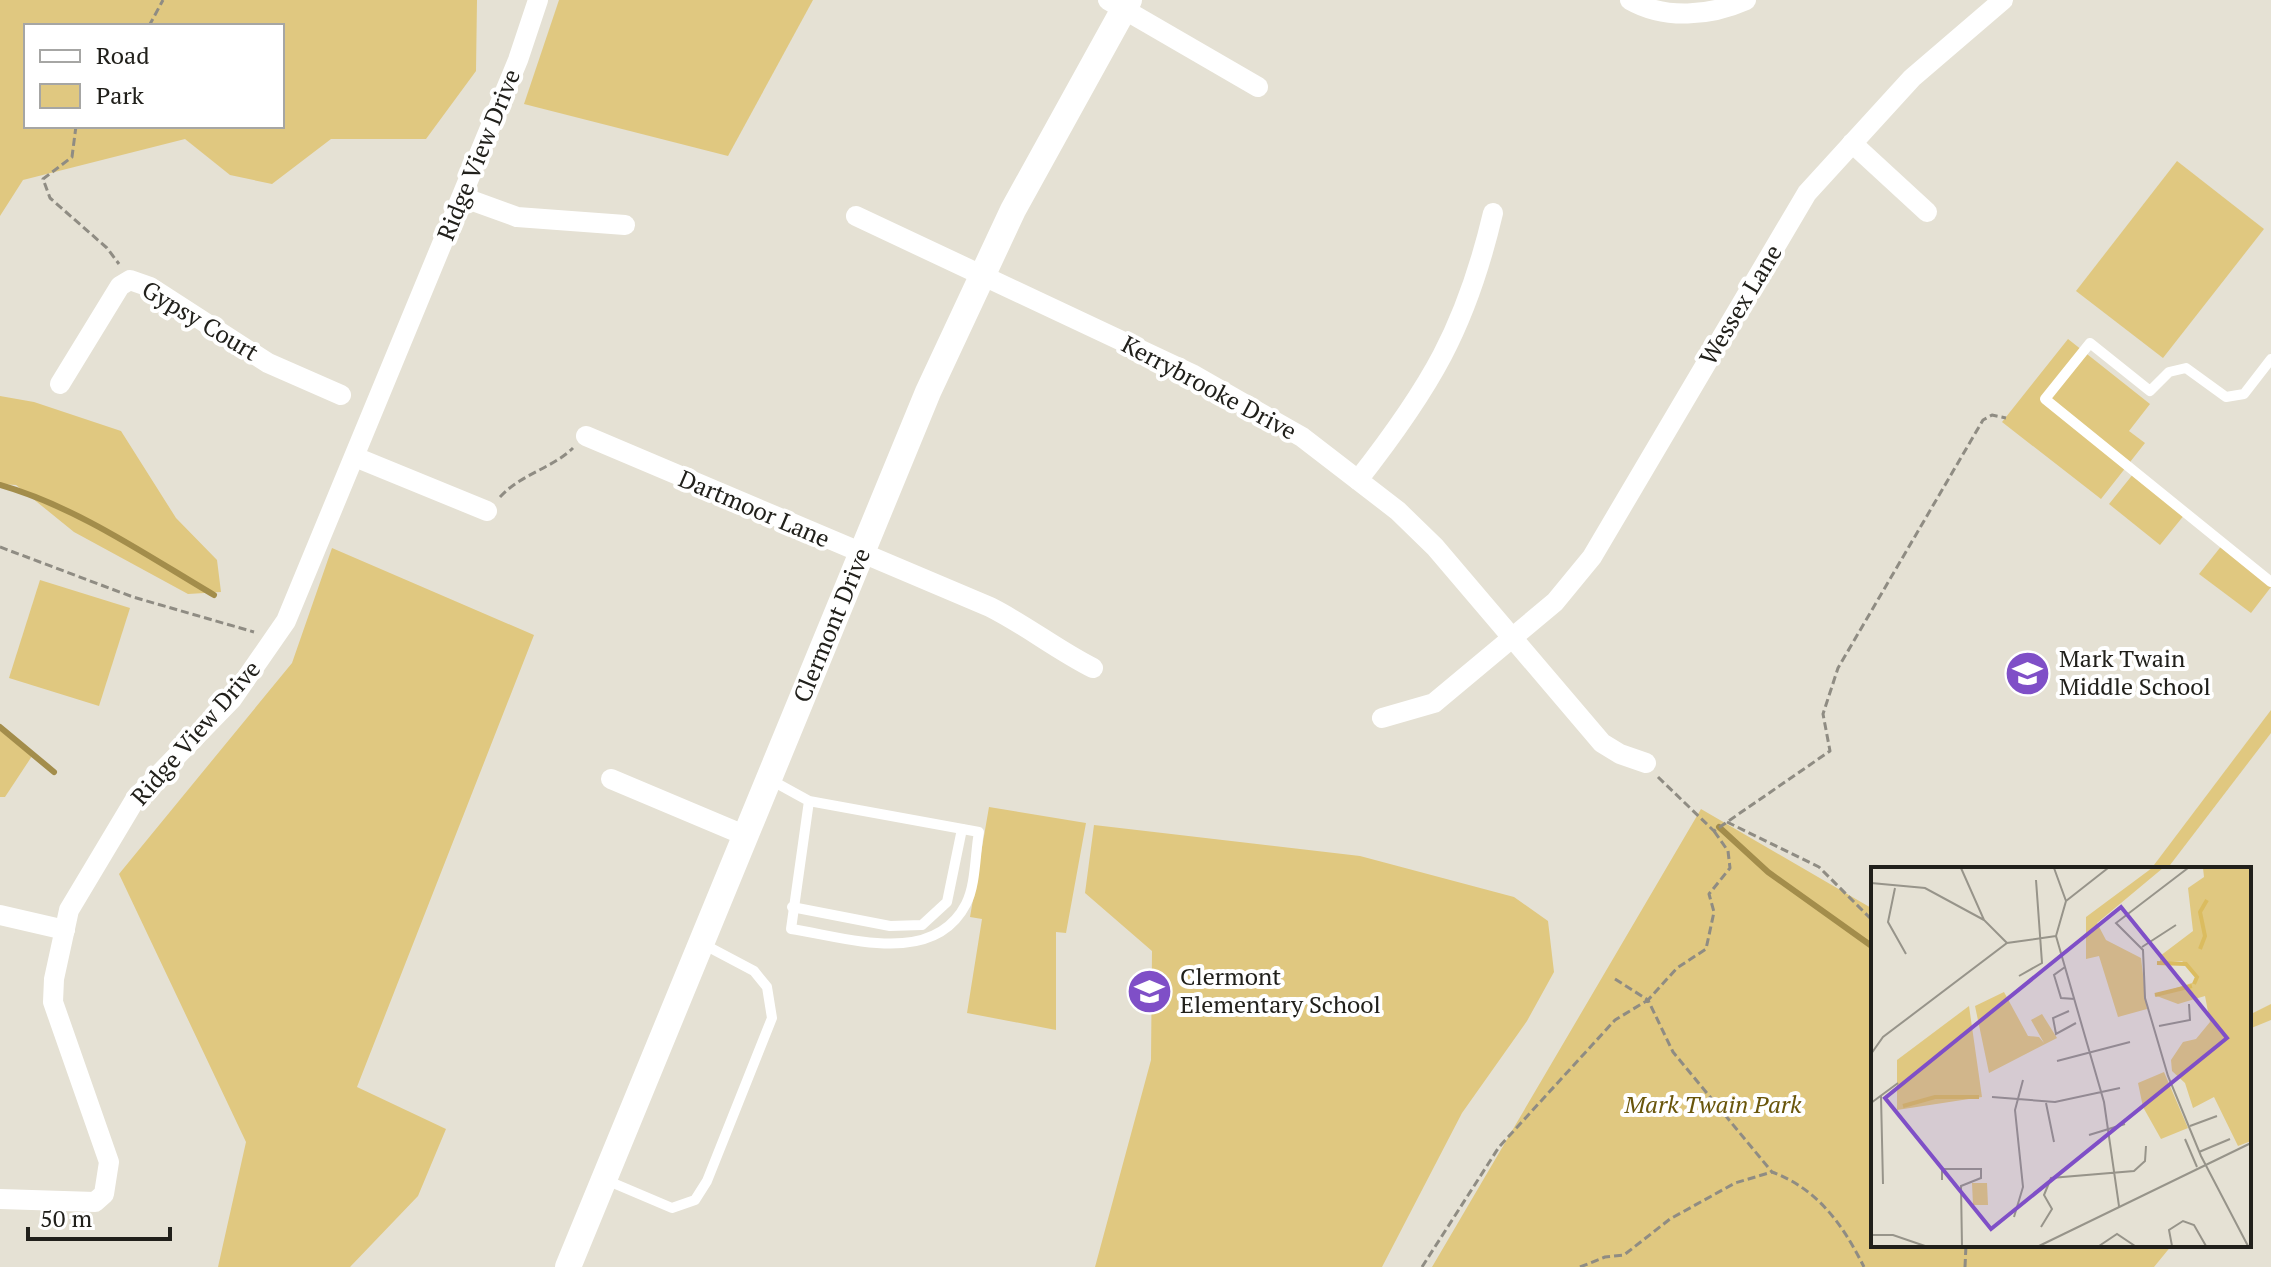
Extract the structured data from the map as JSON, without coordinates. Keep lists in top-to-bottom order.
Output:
{
  "streets": {
    "street": [
      "Ridge View Drive",
      "Wessex Lane",
      "Gypsy Court",
      "Kerrybrooke Drive",
      "Dartmoor Lane",
      "Clermont Drive"
    ]
  },
  "crossings": [
    ["Wessex Lane", "Kerrybrooke Drive"],
    ["Kerrybrooke Drive", "Clermont Drive"],
    ["Dartmoor Lane", "Clermont Drive"]
  ],
  "parks": ["Mark Twain Park"],
  "places": {
    "school or university": ["Mark Twain Middle School", "Clermont Elementary School"]
  },
  "legend": ["Road", "Park"],
  "scale_bar": "50 m"
}
